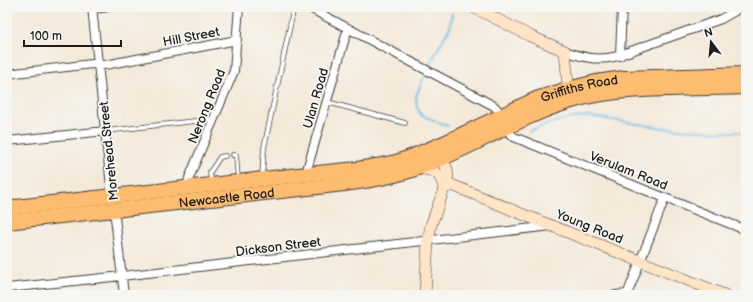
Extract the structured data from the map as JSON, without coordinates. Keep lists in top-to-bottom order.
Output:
{
  "streets": {
    "highway": ["Griffiths Road", "Newcastle Road"],
    "street": [
      "Hill Street",
      "Ulan Road",
      "Nerong Road",
      "Morehead Street",
      "Verulam Road",
      "Young Road",
      "Dickson Street"
    ]
  },
  "crossings": [
    ["Hill Street", "Nerong Road"],
    ["Hill Street", "Morehead Street"],
    ["Griffiths Road", "Verulam Road"],
    ["Griffiths Road", "Newcastle Road"],
    ["Ulan Road", "Verulam Road"],
    ["Ulan Road", "Newcastle Road"],
    ["Nerong Road", "Newcastle Road"],
    ["Morehead Street", "Newcastle Road"],
    ["Morehead Street", "Dickson Street"],
    ["Young Road", "Dickson Street"]
  ],
  "scale_bar": "100 m",
  "north": "top"
}
